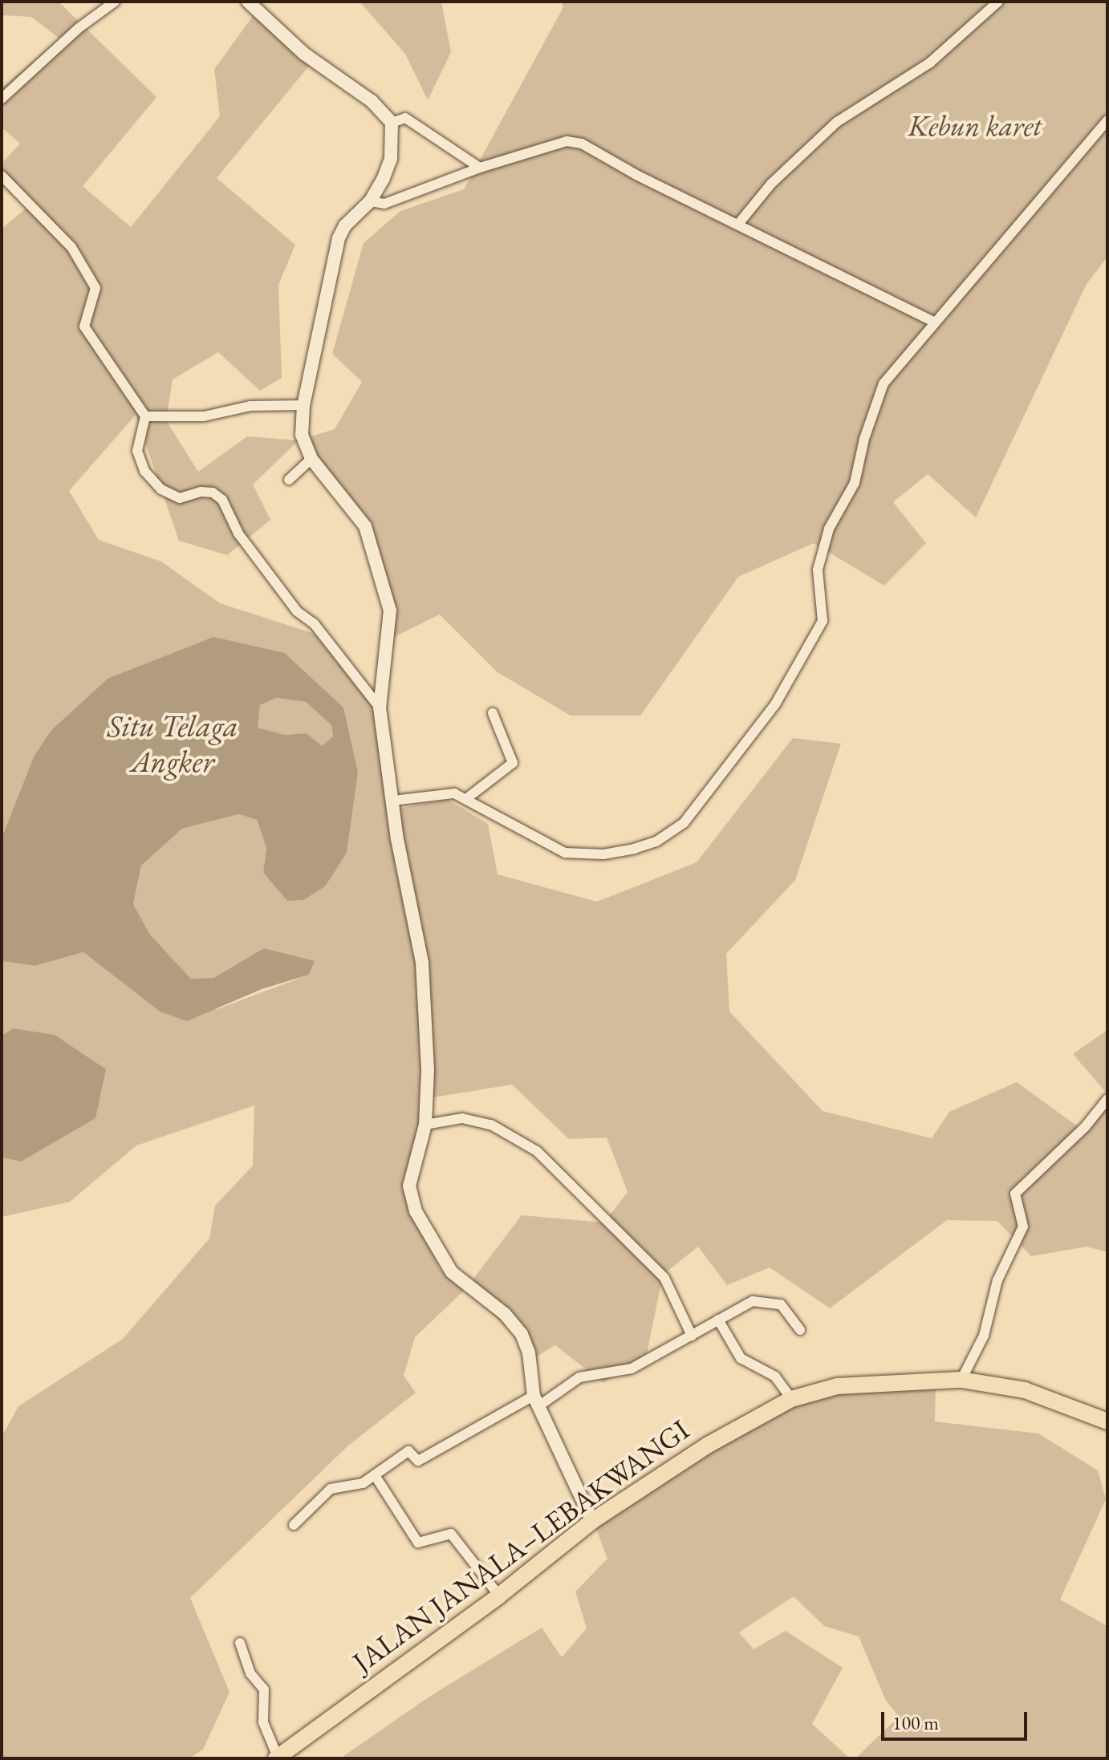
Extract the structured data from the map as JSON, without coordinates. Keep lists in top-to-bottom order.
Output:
{
  "streets": {
    "main road": ["JALAN JANALA–LEBAKWANGI"]
  },
  "water": ["Situ Telaga Angker"],
  "parks": ["Kebun karet"],
  "scale_bar": "100 m"
}
